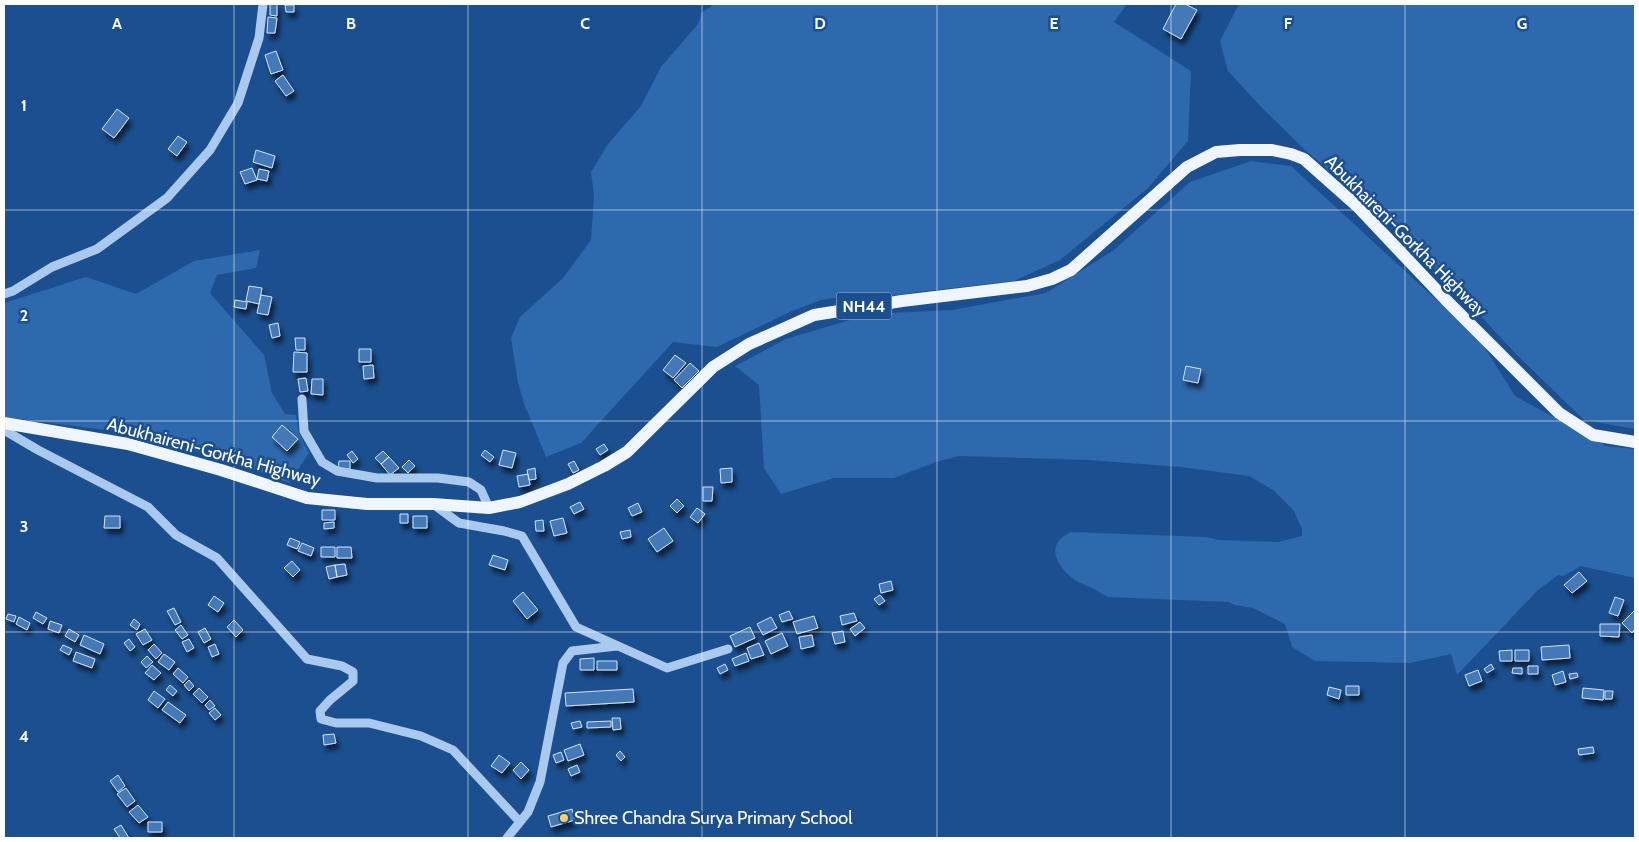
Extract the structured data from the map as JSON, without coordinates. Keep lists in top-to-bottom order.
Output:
{
  "streets": {
    "main road": ["Abukhaireni-Gorkha Highway", "NH44"]
  },
  "places": ["Shree Chandra Surya Primary School"],
  "grid": {
    "columns": [
      "A",
      "B",
      "C",
      "D",
      "E",
      "F",
      "G"
    ],
    "rows": [
      "1",
      "2",
      "3",
      "4"
    ]
  }
}
